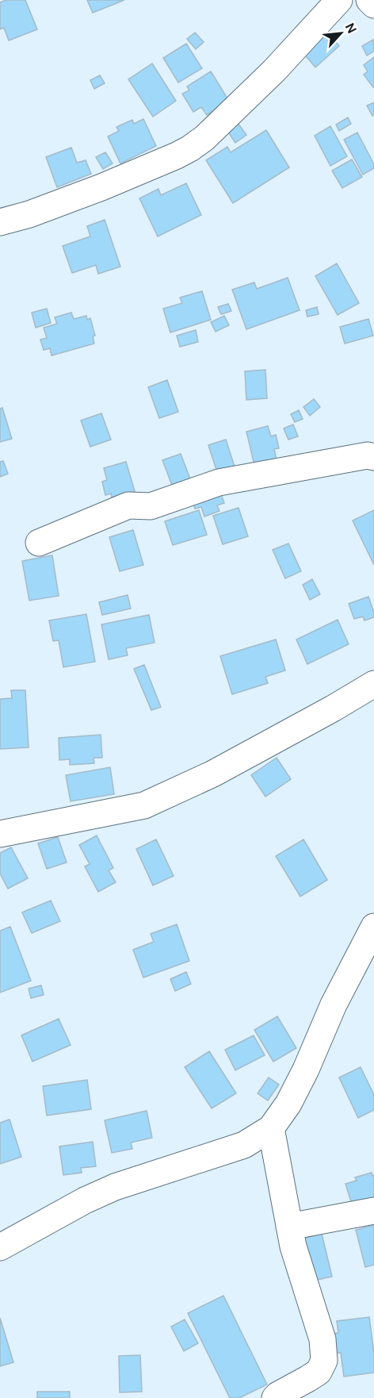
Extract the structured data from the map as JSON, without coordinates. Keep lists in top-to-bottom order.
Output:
{
  "north": "top right"
}
